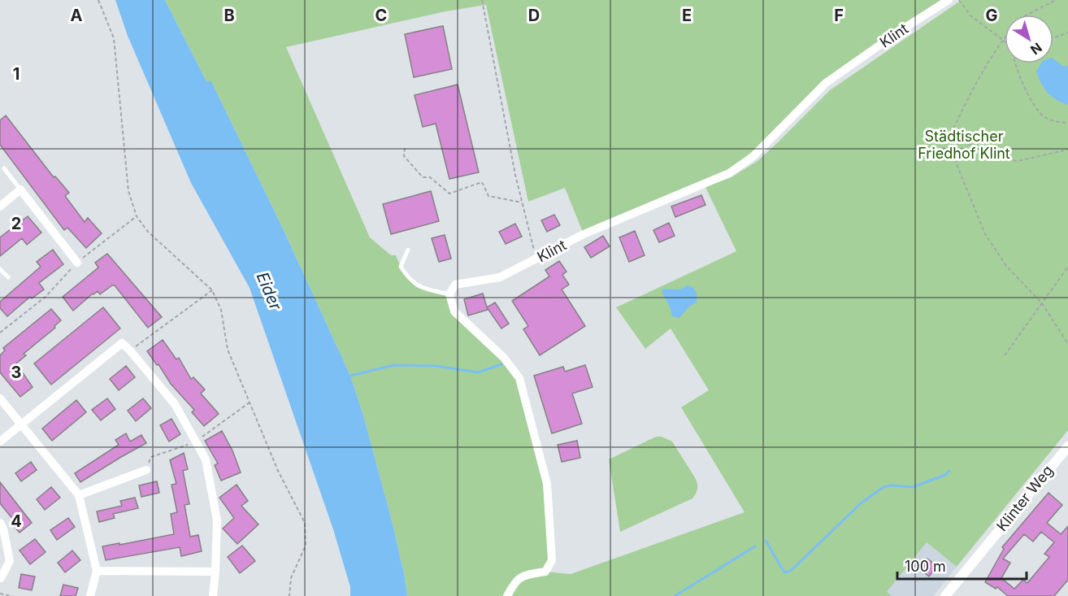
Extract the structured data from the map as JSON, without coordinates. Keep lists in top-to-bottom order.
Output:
{
  "streets": {
    "street": ["Klint", "Klinter Weg"]
  },
  "water": ["Eider"],
  "parks": ["Städtischer Friedhof Klint"],
  "scale_bar": "100 m",
  "north": "bottom right",
  "grid": {
    "columns": [
      "A",
      "B",
      "C",
      "D",
      "E",
      "F",
      "G"
    ],
    "rows": [
      "1",
      "2",
      "3",
      "4"
    ]
  }
}
